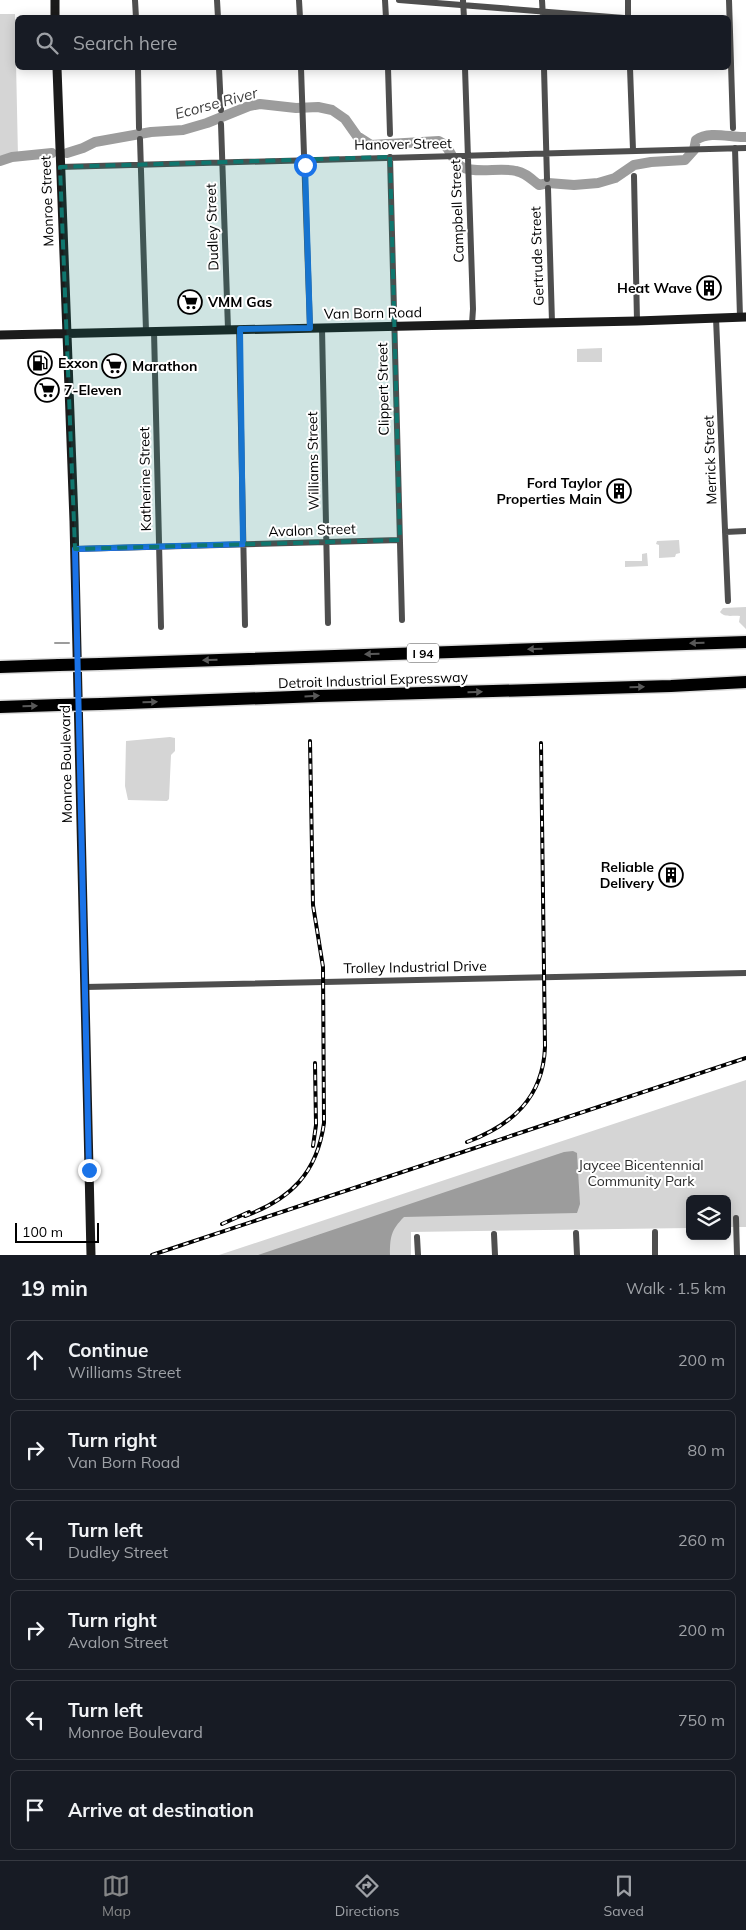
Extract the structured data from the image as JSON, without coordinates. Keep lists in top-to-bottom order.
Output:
{
  "streets": {
    "highway": ["I 94", "Detroit Industrial Expressway"],
    "street": [
      "Hanover Street",
      "Monroe Street",
      "Campbell Street",
      "Dudley Street",
      "Gertrude Street",
      "Van Born Road",
      "Clippert Street",
      "Merrick Street",
      "Williams Street",
      "Katherine Street",
      "Avalon Street",
      "Monroe Boulevard",
      "Trolley Industrial Drive"
    ]
  },
  "crossings": [
    ["Hanover Street", "Monroe Street"],
    ["Hanover Street", "Campbell Street"],
    ["Hanover Street", "Dudley Street"],
    ["Hanover Street", "Clippert Street"],
    ["Hanover Street", "Katherine Street"],
    ["Monroe Street", "Van Born Road"],
    ["Monroe Street", "Monroe Boulevard"],
    ["Campbell Street", "Van Born Road"],
    ["Dudley Street", "Van Born Road"],
    ["Gertrude Street", "Van Born Road"],
    ["Van Born Road", "Clippert Street"],
    ["Van Born Road", "Merrick Street"],
    ["Van Born Road", "Williams Street"],
    ["Van Born Road", "Katherine Street"],
    ["Van Born Road", "Monroe Boulevard"],
    ["Clippert Street", "Avalon Street"],
    ["Williams Street", "Avalon Street"],
    ["Katherine Street", "Avalon Street"],
    ["Avalon Street", "Monroe Boulevard"],
    ["Monroe Boulevard", "Trolley Industrial Drive"]
  ],
  "water": ["Ecorse River"],
  "parks": ["Jaycee Bicentennial Community Park"],
  "places": {
    "building": ["Heat Wave", "Ford Taylor Properties Main", "Reliable Delivery"],
    "supermarket": ["VMM Gas", "Marathon", "7-Eleven"],
    "fuel station": ["Exxon"]
  },
  "scale_bar": "100 m",
  "page": {
    "search": "Search here",
    "scale": "100 m",
    "heading": ["19 min", "Walk · 1.5 km"],
    "list": [
      ["Continue", "Williams Street", "200 m"],
      ["Turn right", "Van Born Road", "80 m"],
      ["Turn left", "Dudley Street", "260 m"],
      ["Turn right", "Avalon Street", "200 m"],
      ["Turn left", "Monroe Boulevard", "750 m"],
      "Arrive at destination"
    ],
    "nav": ["Map", "Directions", "Saved"]
  }
}
